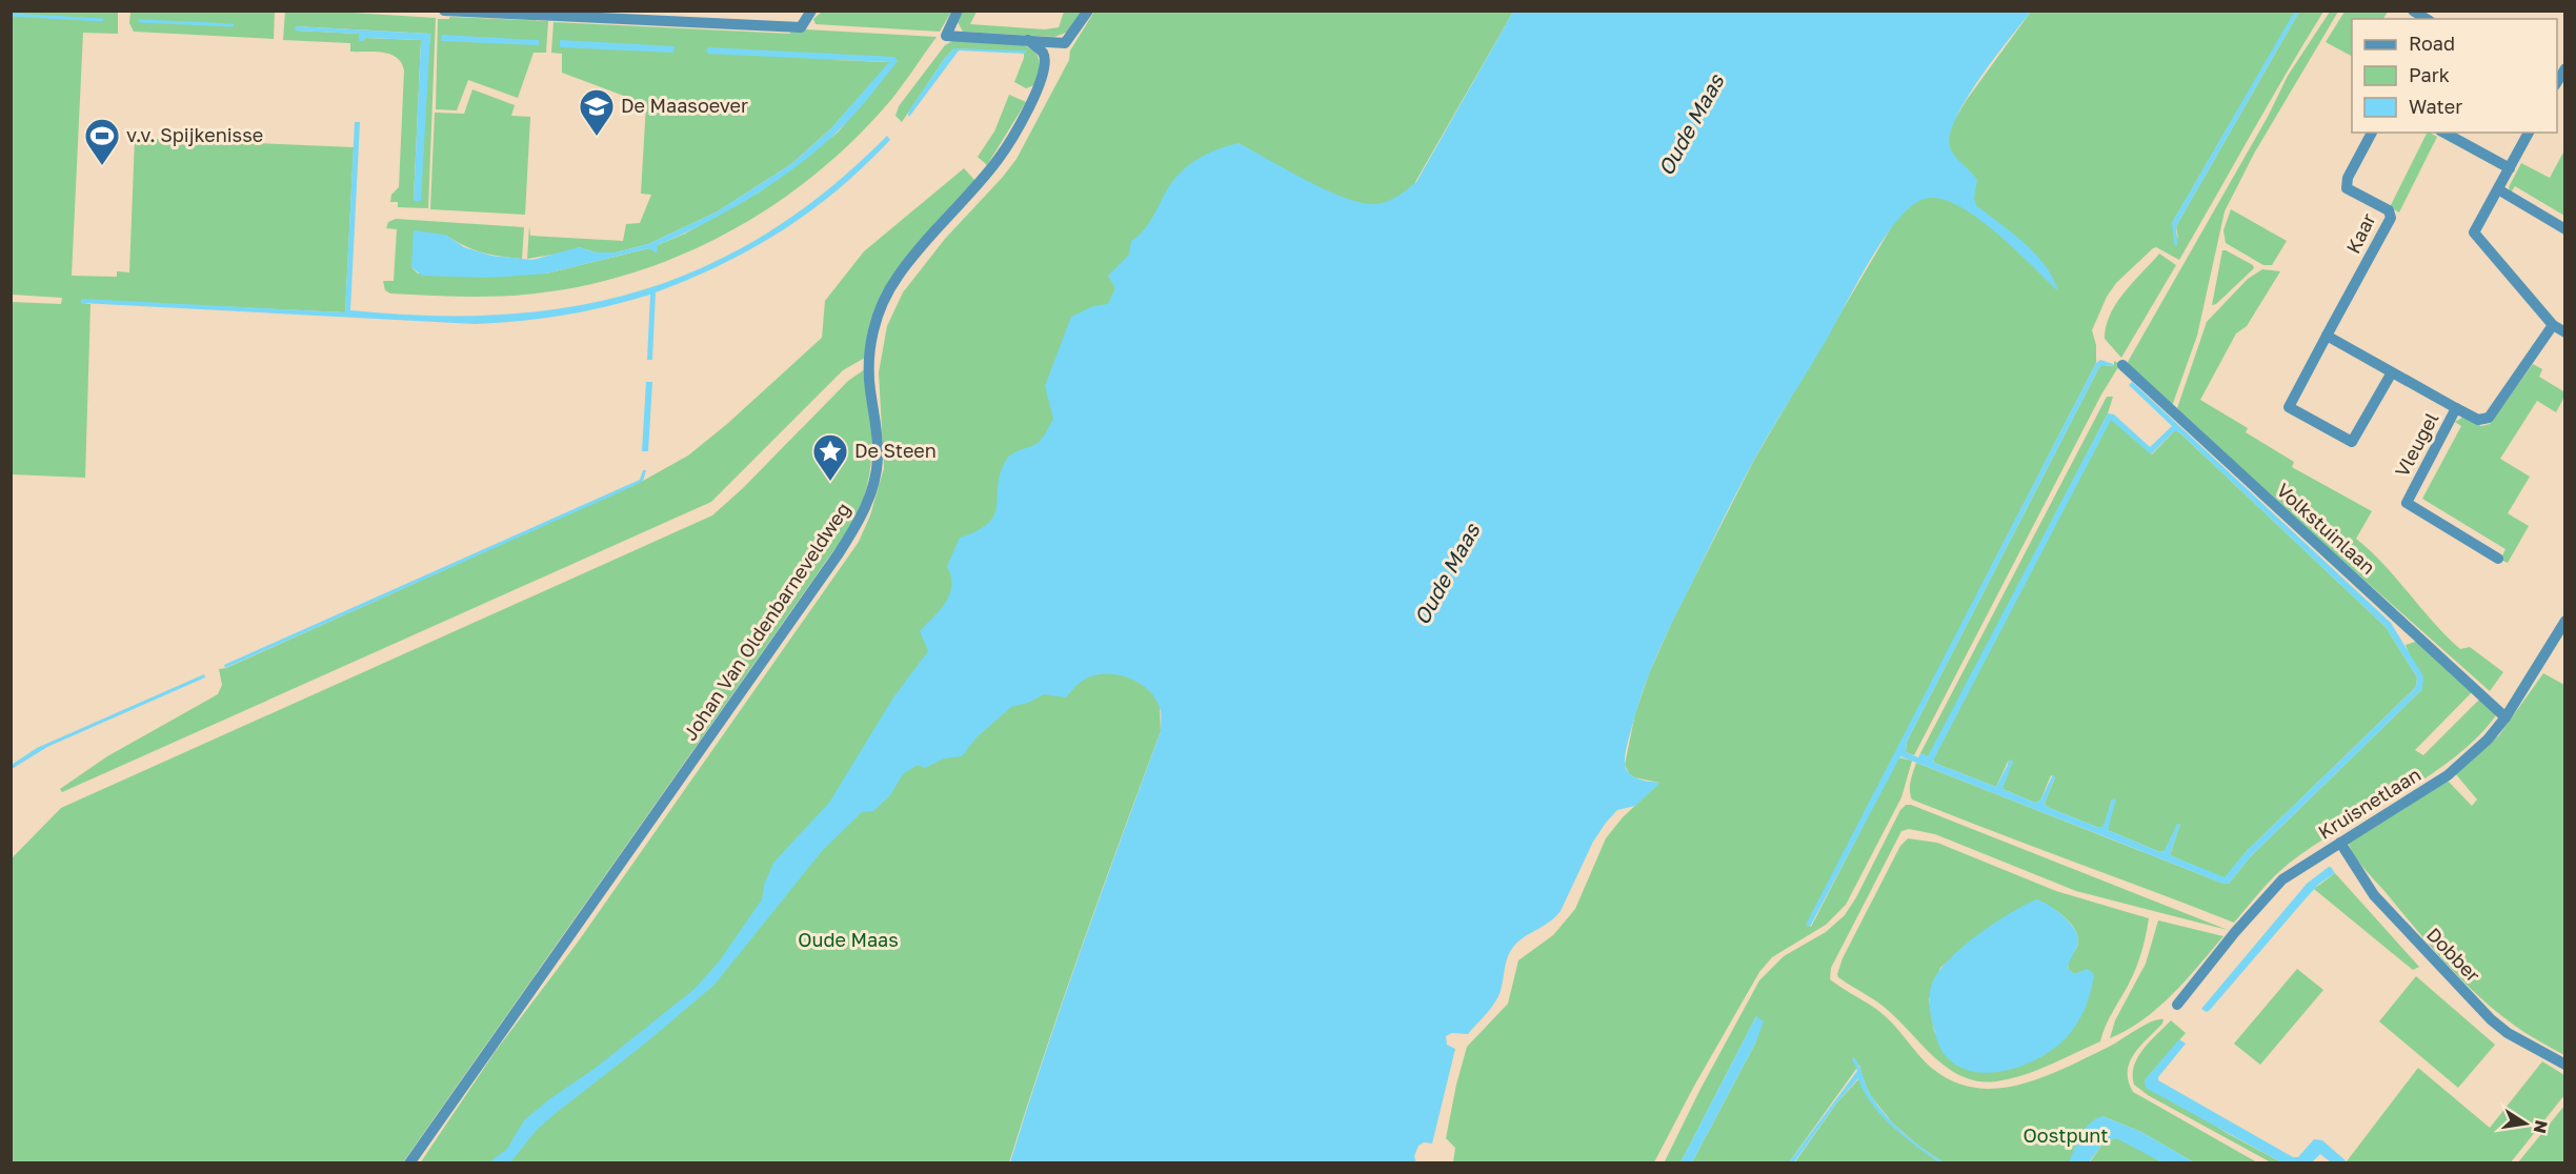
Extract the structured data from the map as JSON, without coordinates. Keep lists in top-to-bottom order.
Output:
{
  "streets": {
    "street": [
      "Kaar",
      "Vleugel",
      "Volkstuinlaan",
      "Johan Van Oldenbarneveldweg",
      "Kruisnetlaan",
      "Dobber"
    ]
  },
  "crossings": [
    ["Kaar", "Vleugel"],
    ["Volkstuinlaan", "Kruisnetlaan"],
    ["Kruisnetlaan", "Dobber"]
  ],
  "water": ["Oude Maas"],
  "parks": ["Oude Maas", "Oostpunt"],
  "places": {
    "school or university": ["De Maasoever"],
    "sports": ["v.v. Spijkenisse"],
    "place": ["De Steen"]
  },
  "legend": ["Road", "Park", "Water"],
  "north": "right"
}
